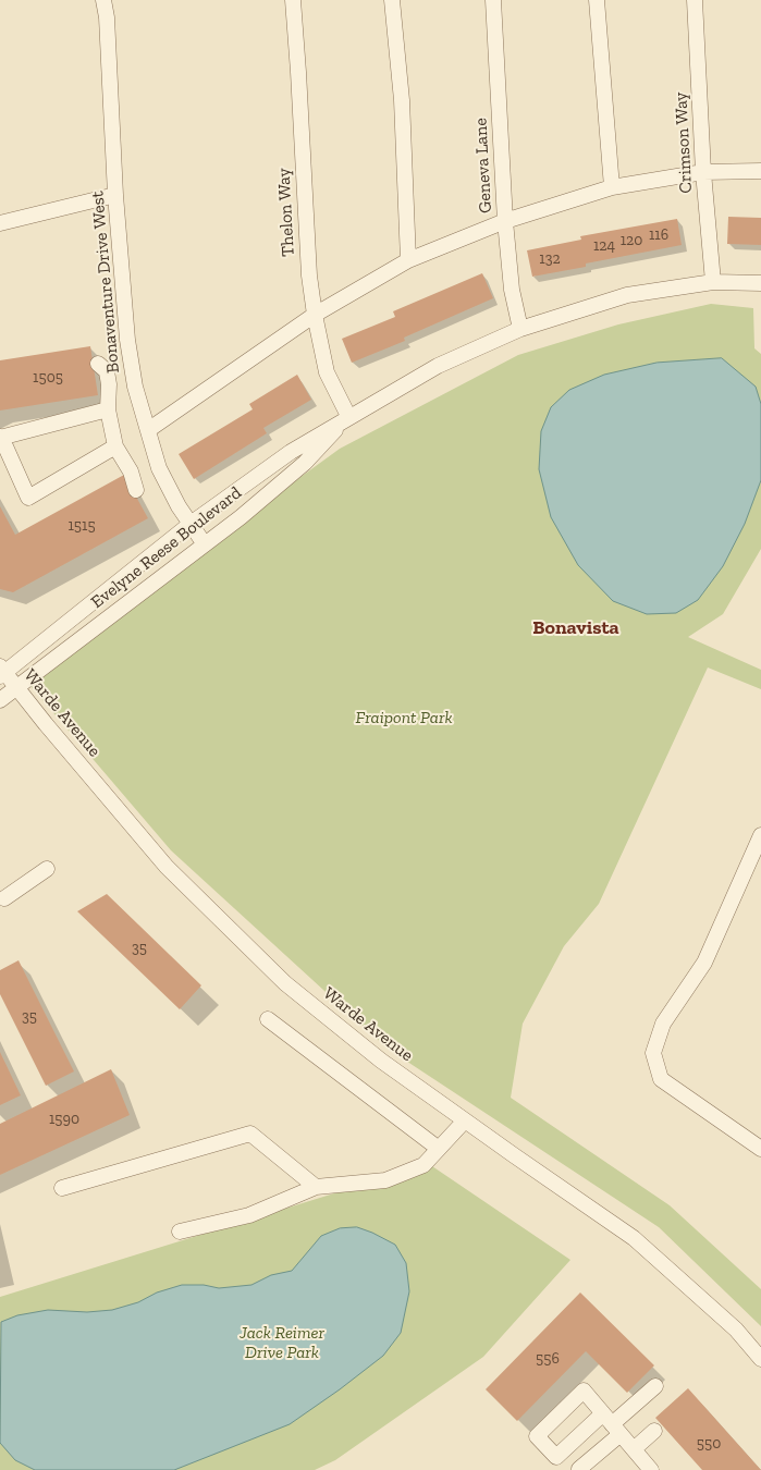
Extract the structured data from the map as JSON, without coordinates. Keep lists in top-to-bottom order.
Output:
{
  "streets": {
    "street": [
      "Crimson Way",
      "Geneva Lane",
      "Thelon Way",
      "Bonaventure Drive West",
      "Evelyne Reese Boulevard",
      "Warde Avenue"
    ]
  },
  "crossings": [
    ["Crimson Way", "Evelyne Reese Boulevard"],
    ["Geneva Lane", "Evelyne Reese Boulevard"],
    ["Thelon Way", "Evelyne Reese Boulevard"],
    ["Bonaventure Drive West", "Evelyne Reese Boulevard"],
    ["Evelyne Reese Boulevard", "Warde Avenue"]
  ],
  "districts": ["Bonavista"],
  "parks": ["Fraipont Park", "Jack Reimer Drive Park"],
  "house_numbers": [
    "116",
    "120",
    "124",
    "132",
    "1505",
    "1515",
    "35",
    "35",
    "1590",
    "556",
    "550"
  ]
}
